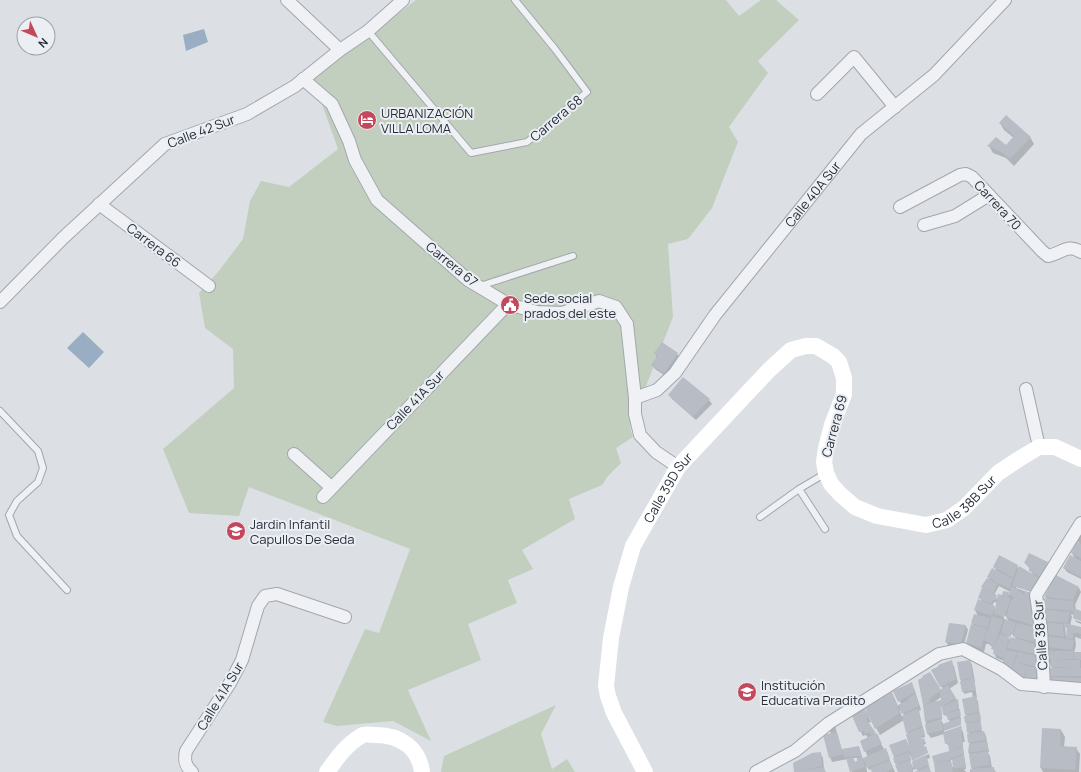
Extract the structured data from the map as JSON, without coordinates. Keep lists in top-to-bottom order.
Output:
{
  "streets": {
    "main road": ["Carrera 69", "Calle 39D Sur", "Calle 38B Sur"],
    "street": [
      "Calle 42 Sur",
      "Calle 40A Sur",
      "Carrera 70",
      "Carrera 66",
      "Carrera 67",
      "Calle 41A Sur",
      "Calle 38 Sur"
    ],
    "lane": ["Carrera 68"]
  },
  "crossings": [
    ["Carrera 68", "Calle 42 Sur"],
    ["Calle 42 Sur", "Carrera 66"],
    ["Calle 42 Sur", "Carrera 67"],
    ["Calle 40A Sur", "Carrera 67"],
    ["Carrera 67", "Calle 41A Sur"],
    ["Carrera 67", "Calle 39D Sur"],
    ["Carrera 69", "Calle 39D Sur"],
    ["Carrera 69", "Calle 38B Sur"]
  ],
  "places": {
    "hotel": ["URBANIZACIÓN VILLA LOMA"],
    "public building": ["Sede social prados del este"],
    "school or university": ["Jardin Infantil Capullos De Seda", "Institución Educativa Pradito"]
  },
  "north": "bottom right"
}
